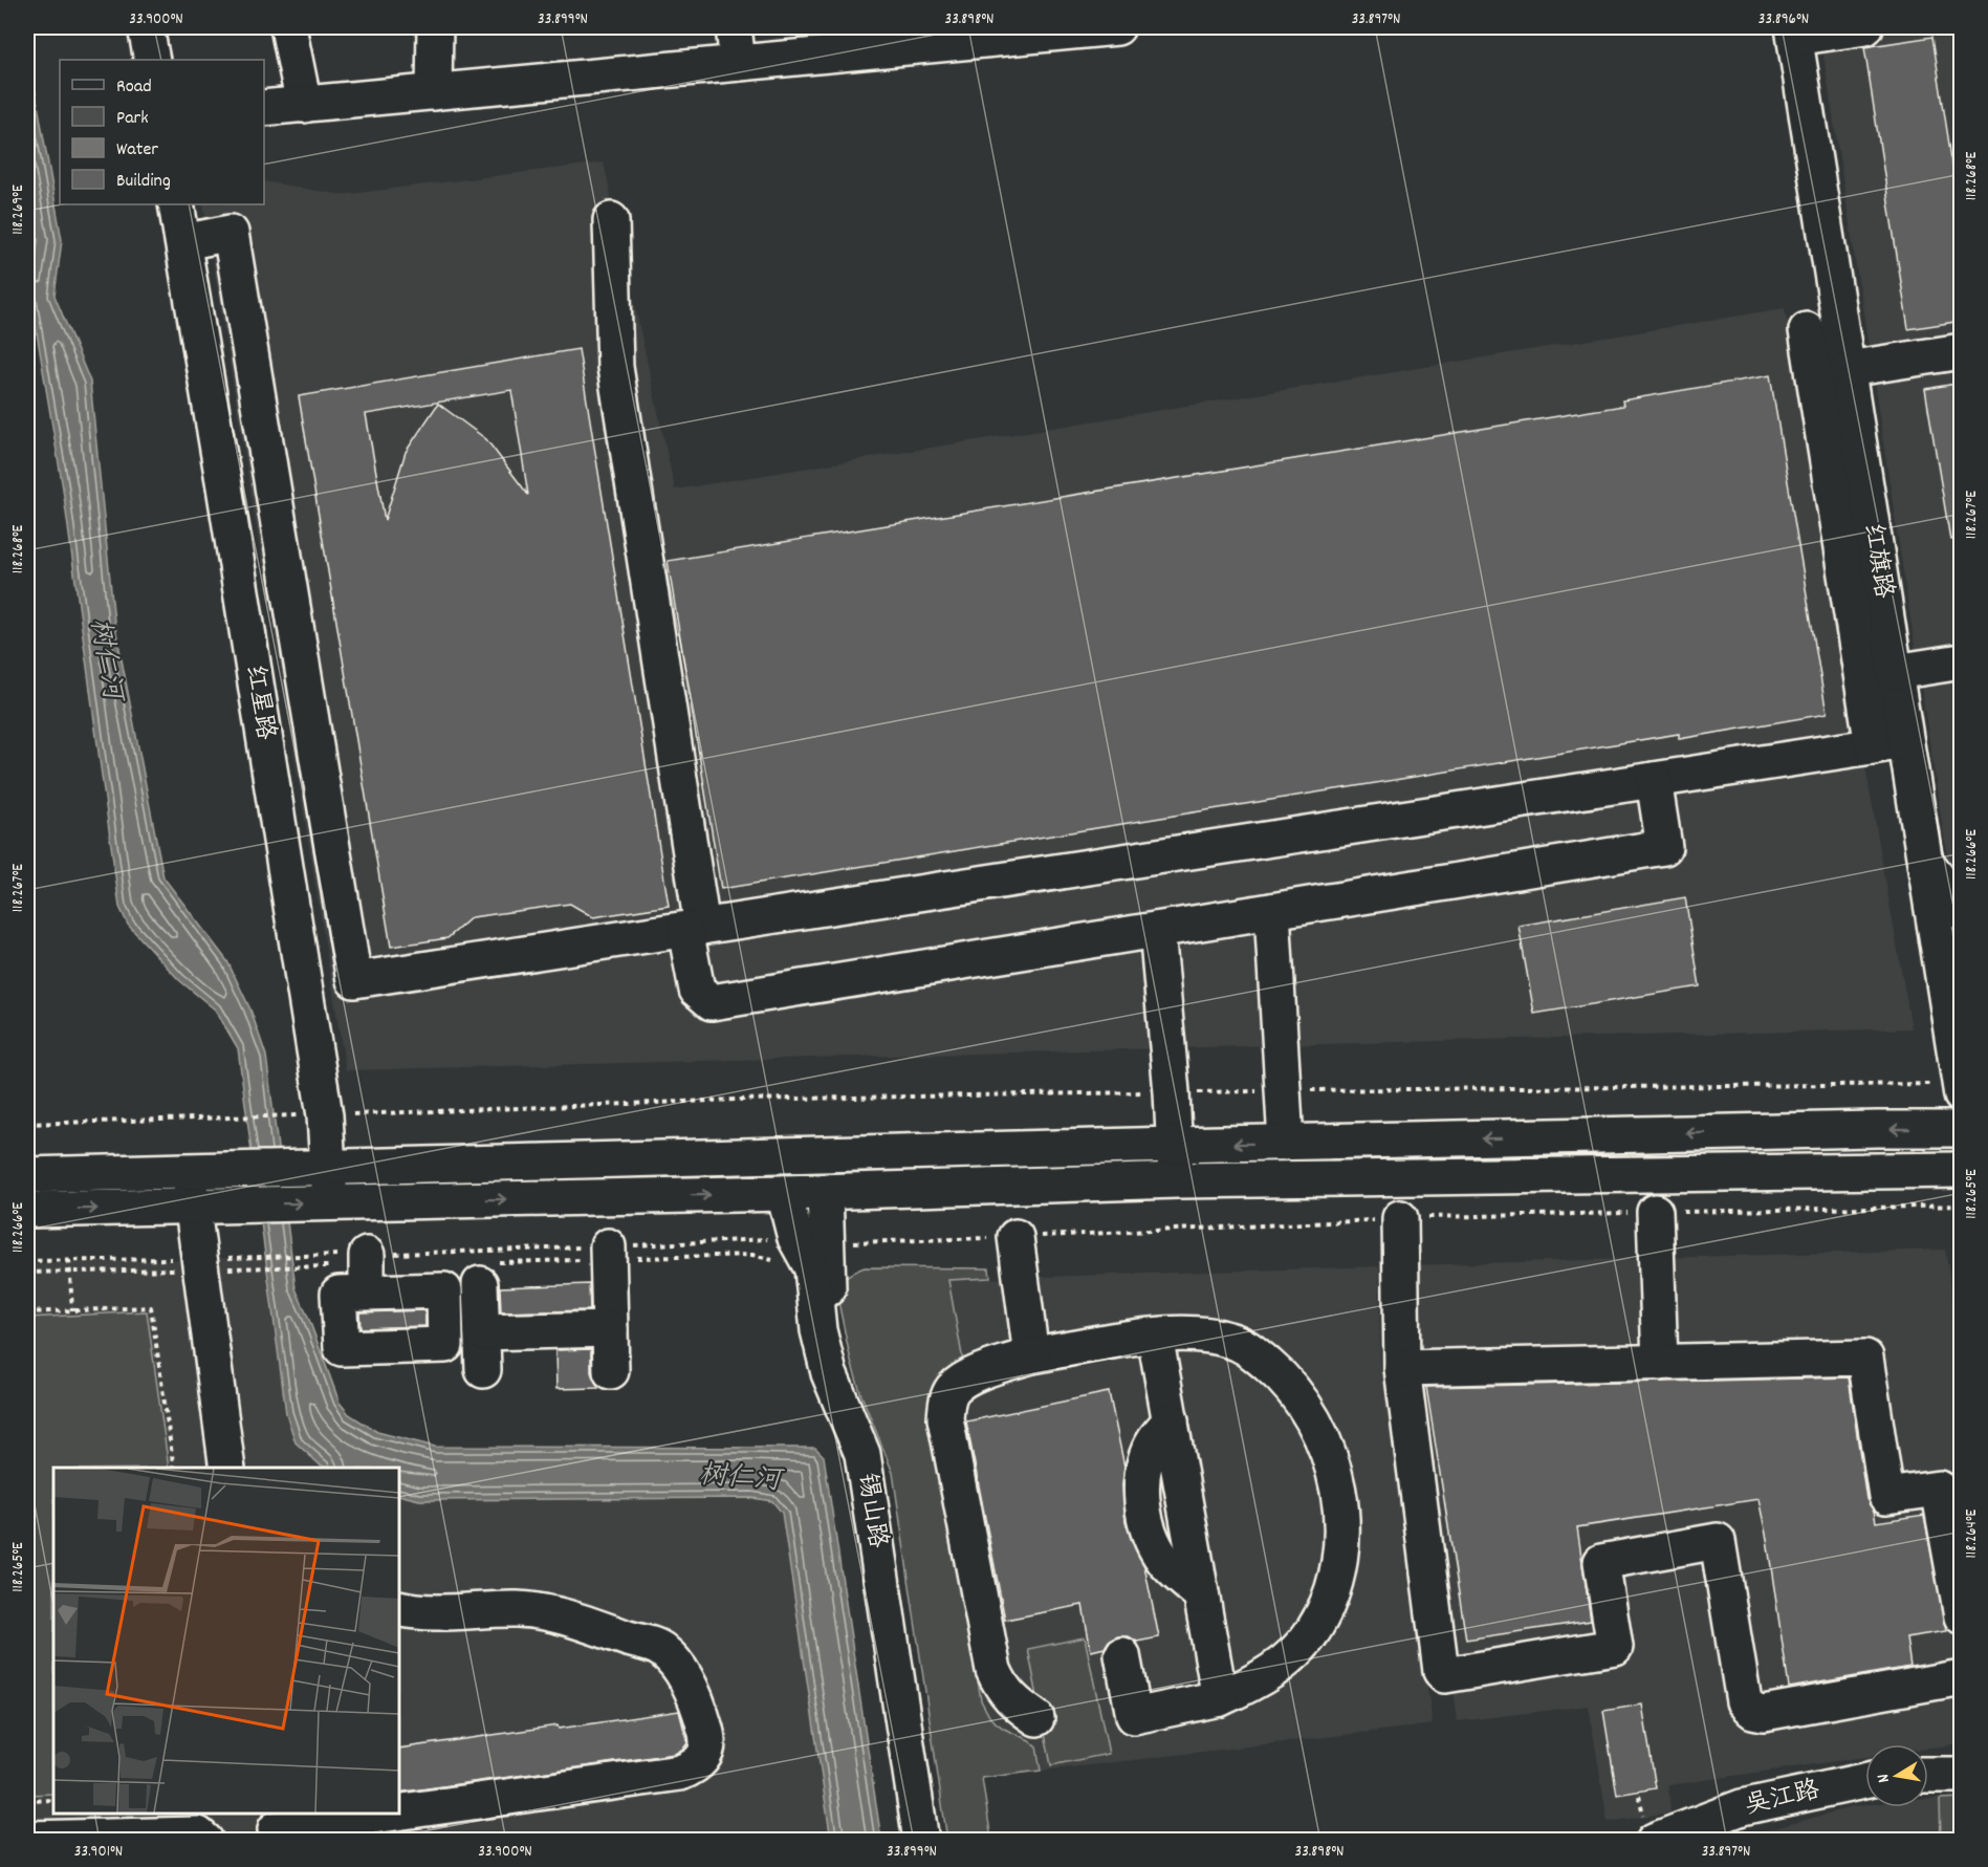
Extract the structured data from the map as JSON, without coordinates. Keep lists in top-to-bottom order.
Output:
{
  "streets": {
    "main road": [
      "红旗路",
      "红星路",
      "锡山路",
      "吴江路"
    ]
  },
  "water": ["树仁河"],
  "legend": [
    "Road",
    "Park",
    "Water",
    "Building"
  ],
  "north": "left",
  "coordinates": [
    "33.900°N",
    "33.899°N",
    "33.898°N",
    "33.897°N",
    "33.896°N",
    "118.268°E",
    "118.269°E",
    "118.267°E",
    "118.266°E",
    "118.265°E",
    "118.264°E",
    "33.901°N"
  ]
}
